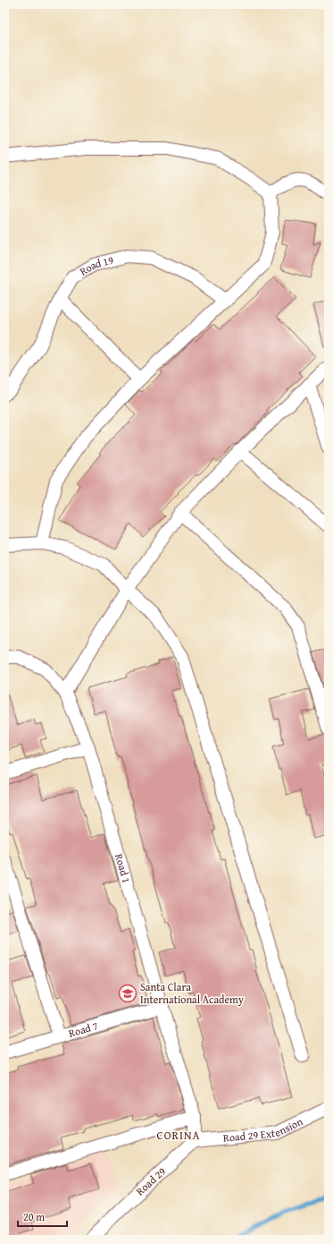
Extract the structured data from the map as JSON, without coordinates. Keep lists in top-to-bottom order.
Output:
{
  "streets": {
    "street": [
      "Road 19",
      "Road 1",
      "Road 7",
      "Road 29 Extension",
      "Road 29"
    ]
  },
  "crossings": [
    ["Road 1", "Road 7"],
    ["Road 29 Extension", "Road 29"]
  ],
  "districts": ["CORINA"],
  "places": {
    "school or university": ["Santa Clara International Academy"]
  },
  "scale_bar": "20 m"
}
